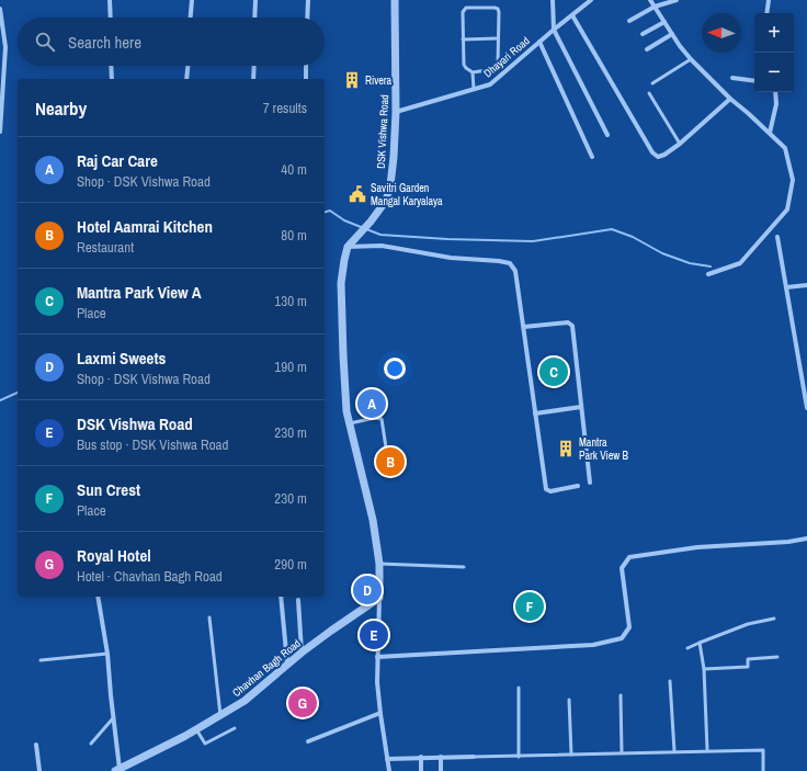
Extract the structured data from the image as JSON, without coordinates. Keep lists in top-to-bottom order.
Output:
{
  "streets": {
    "street": ["Dhayari Road", "DSK Vishwa Road", "Chavhan Bagh Road"]
  },
  "crossings": [
    ["Dhayari Road", "DSK Vishwa Road"],
    ["DSK Vishwa Road", "Chavhan Bagh Road"]
  ],
  "places": {
    "building": ["Rivera", "Mantra Park View B"],
    "public building": ["Savitri Garden Mangal Karyalaya"]
  },
  "north": "left",
  "page": {
    "map_buttons": ["+", "−"],
    "search": "Search here",
    "heading": ["Nearby", "7 results"],
    "list": [
      {
        "mark": "A",
        "name": "Raj Car Care",
        "note": "Shop · DSK Vishwa Road",
        "value": "40 m"
      },
      {
        "mark": "B",
        "name": "Hotel Aamrai Kitchen",
        "note": "Restaurant",
        "value": "80 m"
      },
      {
        "mark": "C",
        "name": "Mantra Park View A",
        "note": "Place",
        "value": "130 m"
      },
      {
        "mark": "D",
        "name": "Laxmi Sweets",
        "note": "Shop · DSK Vishwa Road",
        "value": "190 m"
      },
      {
        "mark": "E",
        "name": "DSK Vishwa Road",
        "note": "Bus stop · DSK Vishwa Road",
        "value": "230 m"
      },
      {
        "mark": "F",
        "name": "Sun Crest",
        "note": "Place",
        "value": "230 m"
      },
      {
        "mark": "G",
        "name": "Royal Hotel",
        "note": "Hotel · Chavhan Bagh Road",
        "value": "290 m"
      }
    ],
    "pins": [
      "C",
      "A",
      "B",
      "D",
      "F",
      "E",
      "G"
    ]
  }
}
